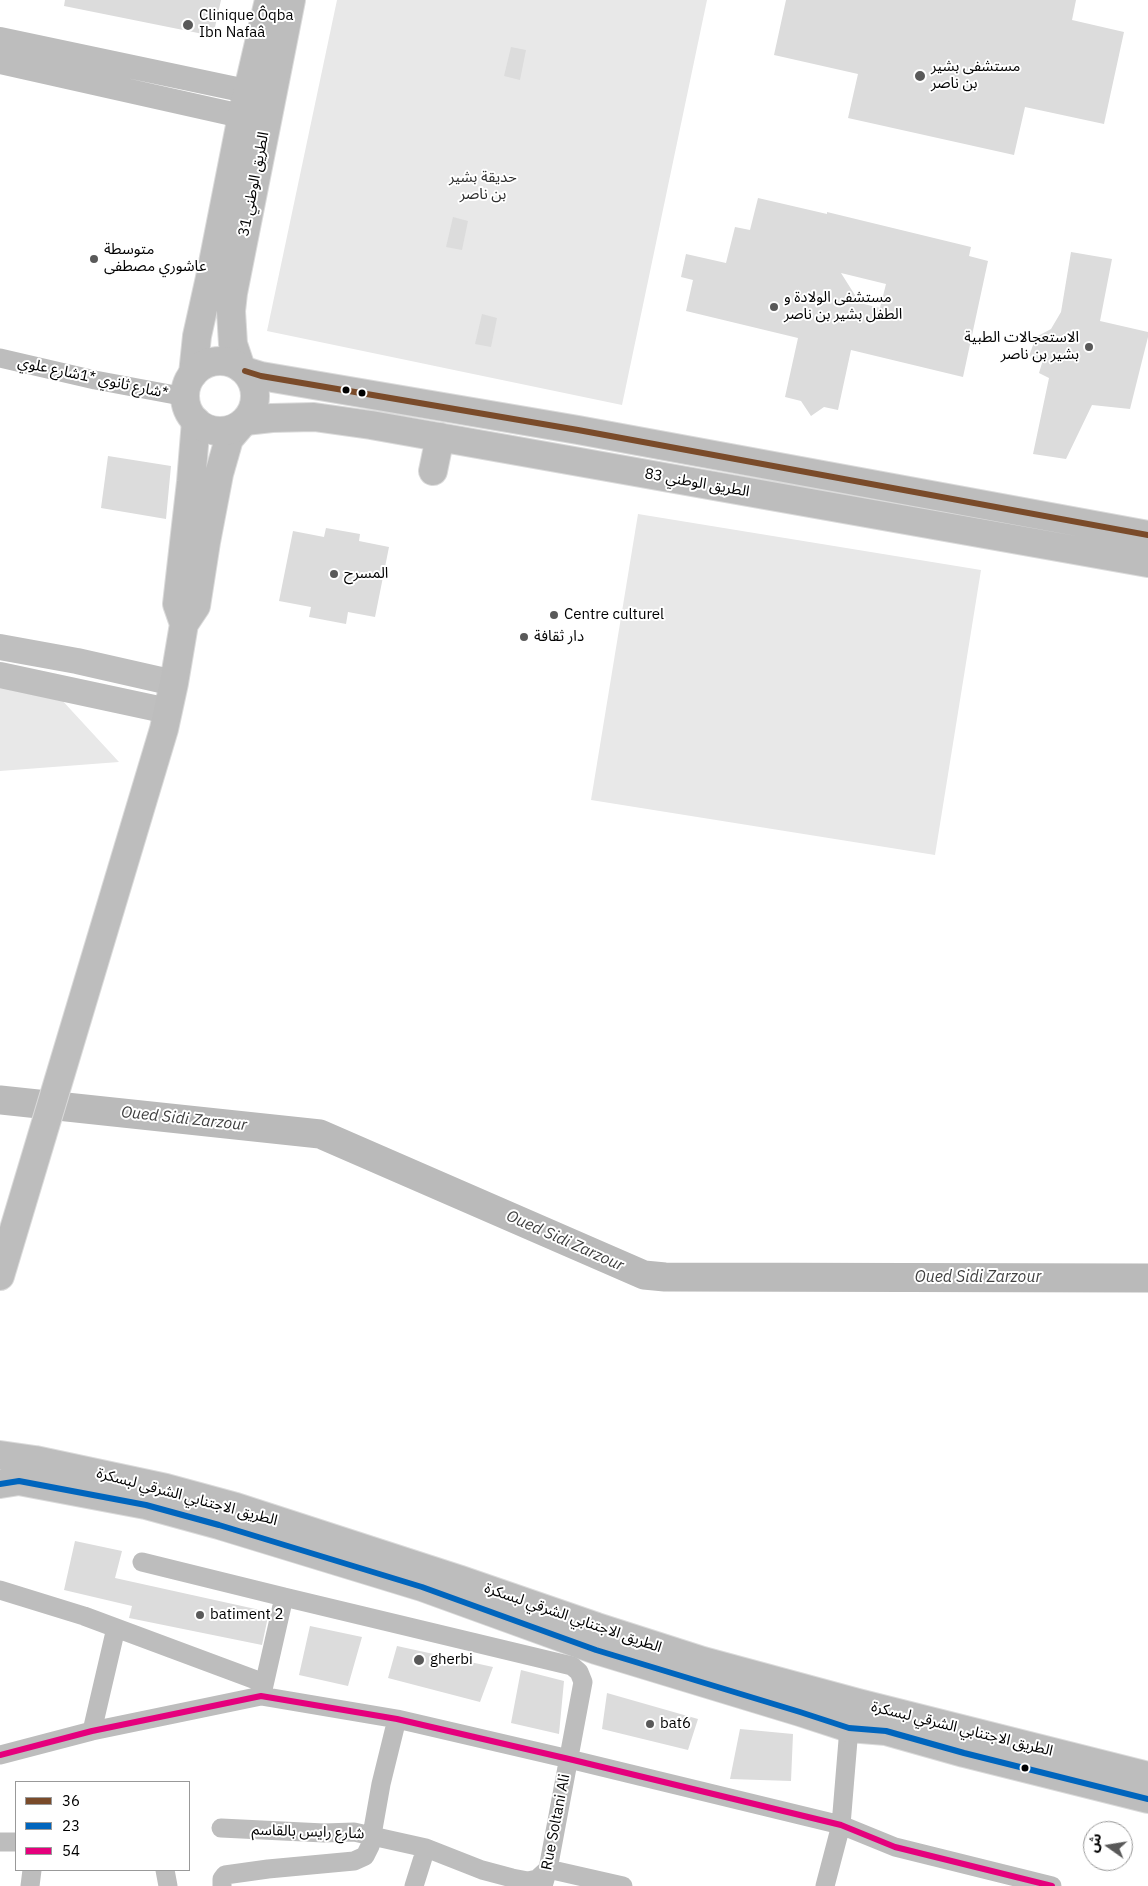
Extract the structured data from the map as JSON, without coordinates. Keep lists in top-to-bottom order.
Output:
{
  "streets": {
    "main road": ["الطريق الوطني 31", "الطريق الوطني 83", "الطريق الاجتنابي الشرقي لبسكرة"],
    "street": ["شارع ثانوي *1شارع علوي*", "Rue Soltani Ali", "شارع رايس بالقاسم"]
  },
  "crossings": [
    ["الطريق الوطني 31", "شارع ثانوي *1شارع علوي*"],
    ["الطريق الوطني 31", "الطريق الوطني 83"],
    ["شارع ثانوي *1شارع علوي*", "الطريق الوطني 83"],
    ["Rue Soltani Ali", "شارع رايس بالقاسم"]
  ],
  "water": ["Oued Sidi Zarzour"],
  "parks": ["حديقة بشير بن ناصر"],
  "places": [
    "Clinique Ôqba Ibn Nafaâ",
    "مستشفى بشير بن ناصر",
    "متوسطة عاشوري مصطفى",
    "مستشفى الولادة و الطفل بشير بن ناصر",
    "الاستعجالات الطبية بشير بن ناصر",
    "المسرح",
    "Centre culturel",
    "دار ثقافة",
    "batiment 2",
    "gherbi",
    "bat6"
  ],
  "lines": ["transit line 36", "transit line 23", "transit line 54"],
  "legend": ["36", "23", "54"],
  "north": "left"
}
